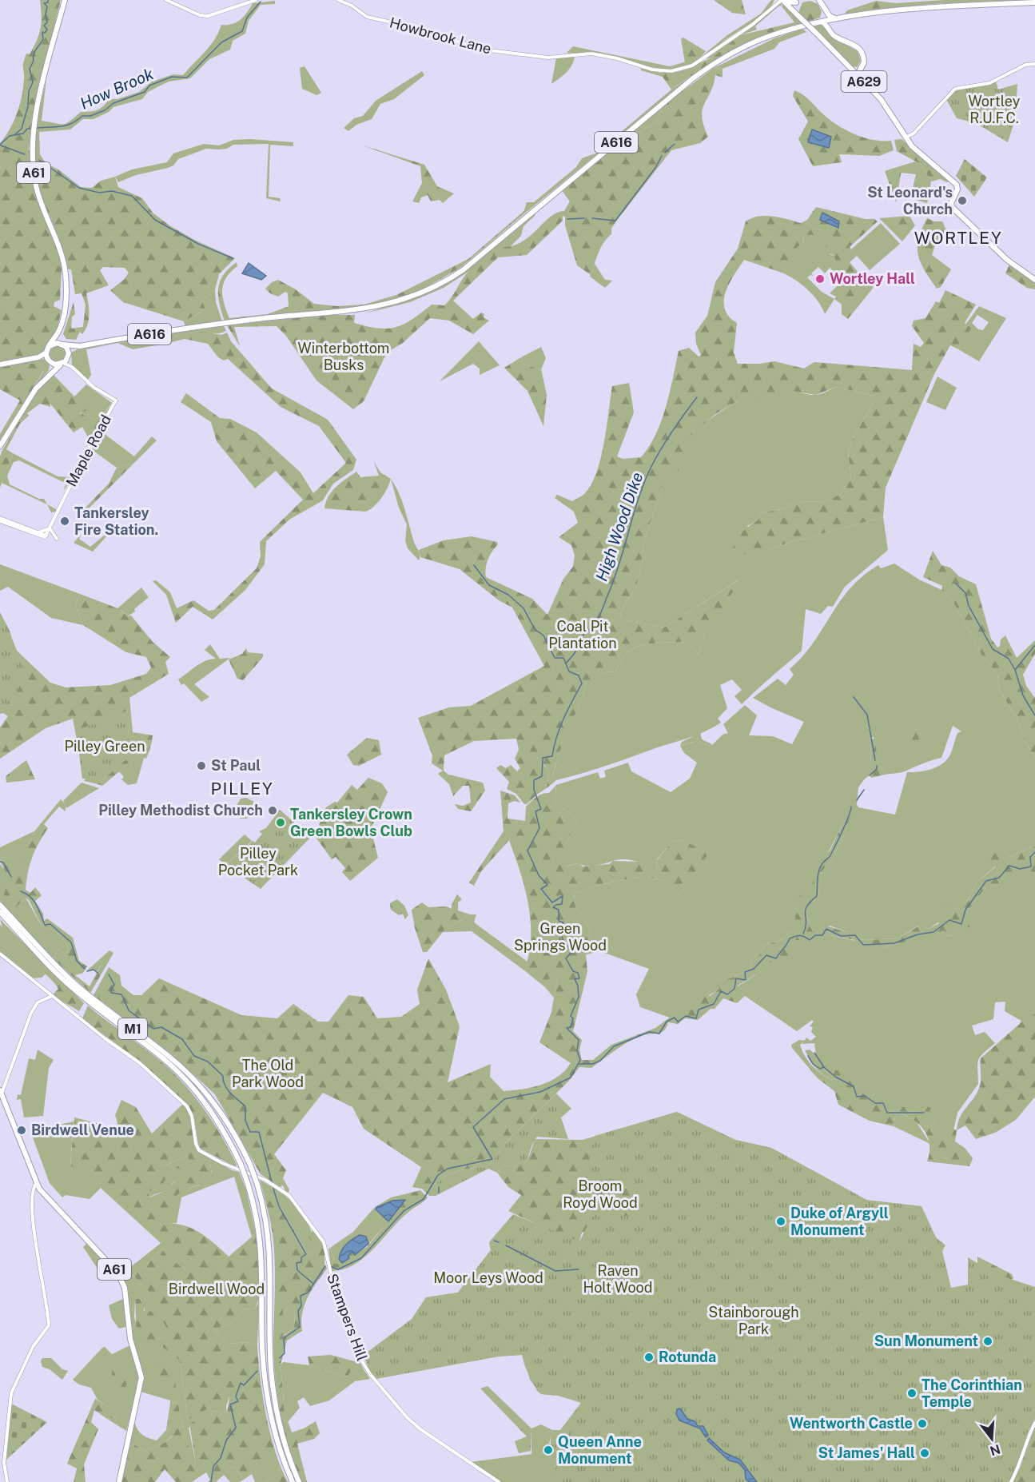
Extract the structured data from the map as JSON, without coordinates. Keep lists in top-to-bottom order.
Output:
{
  "streets": {
    "highway": [
      "A629",
      "A616",
      "A61",
      "M1"
    ],
    "street": ["Howbrook Lane", "Maple Road", "Stampers Hill"]
  },
  "crossings": [
    ["Howbrook Lane", "A629"],
    ["A629", "A616"],
    ["A616", "A61"],
    ["A616", "Maple Road"],
    ["A61", "Maple Road"]
  ],
  "districts": ["WORTLEY", "PILLEY"],
  "water": ["How Brook", "High Wood Dike"],
  "parks": [
    "Wortley R.U.F.C.",
    "Winterbottom Busks",
    "Coal Pit Plantation",
    "Pilley Green",
    "Pilley Pocket Park",
    "Green Springs Wood",
    "The Old Park Wood",
    "Broom Royd Wood",
    "Raven Holt Wood",
    "Moor Leys Wood",
    "Birdwell Wood",
    "Stainborough Park"
  ],
  "places": [
    "St Leonard's Church",
    "Wortley Hall",
    "Tankersley Fire Station.",
    "St Paul",
    "Pilley Methodist Church",
    "Tankersley Crown Green Bowls Club",
    "Birdwell Venue",
    "Duke of Argyll Monument",
    "Sun Monument",
    "Rotunda",
    "The Corinthian Temple",
    "Wentworth Castle",
    "Queen Anne Monument",
    "St James' Hall"
  ],
  "north": "bottom"
}
